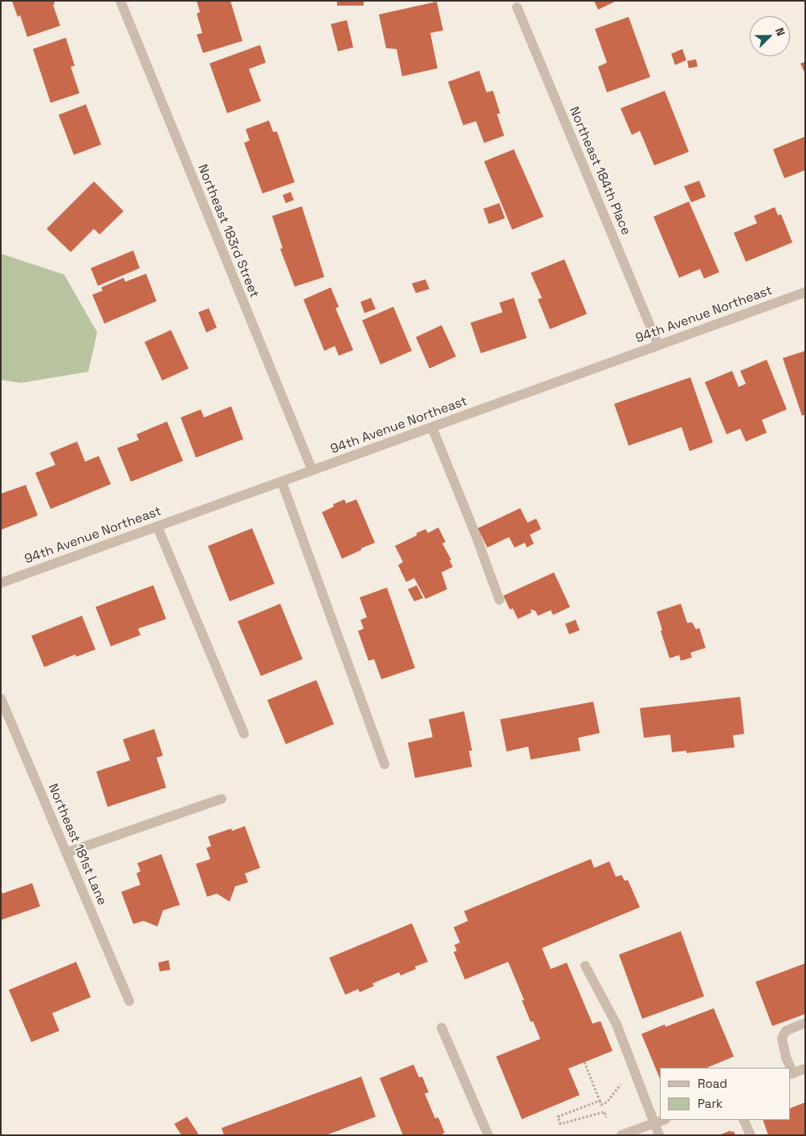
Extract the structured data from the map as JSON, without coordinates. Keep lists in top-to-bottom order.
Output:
{
  "streets": {
    "street": [
      "Northeast 184th Place",
      "Northeast 183rd Street",
      "94th Avenue Northeast",
      "Northeast 181st Lane"
    ]
  },
  "crossings": [
    ["Northeast 184th Place", "94th Avenue Northeast"],
    ["Northeast 183rd Street", "94th Avenue Northeast"]
  ],
  "legend": ["Road", "Park"],
  "north": "top right"
}
